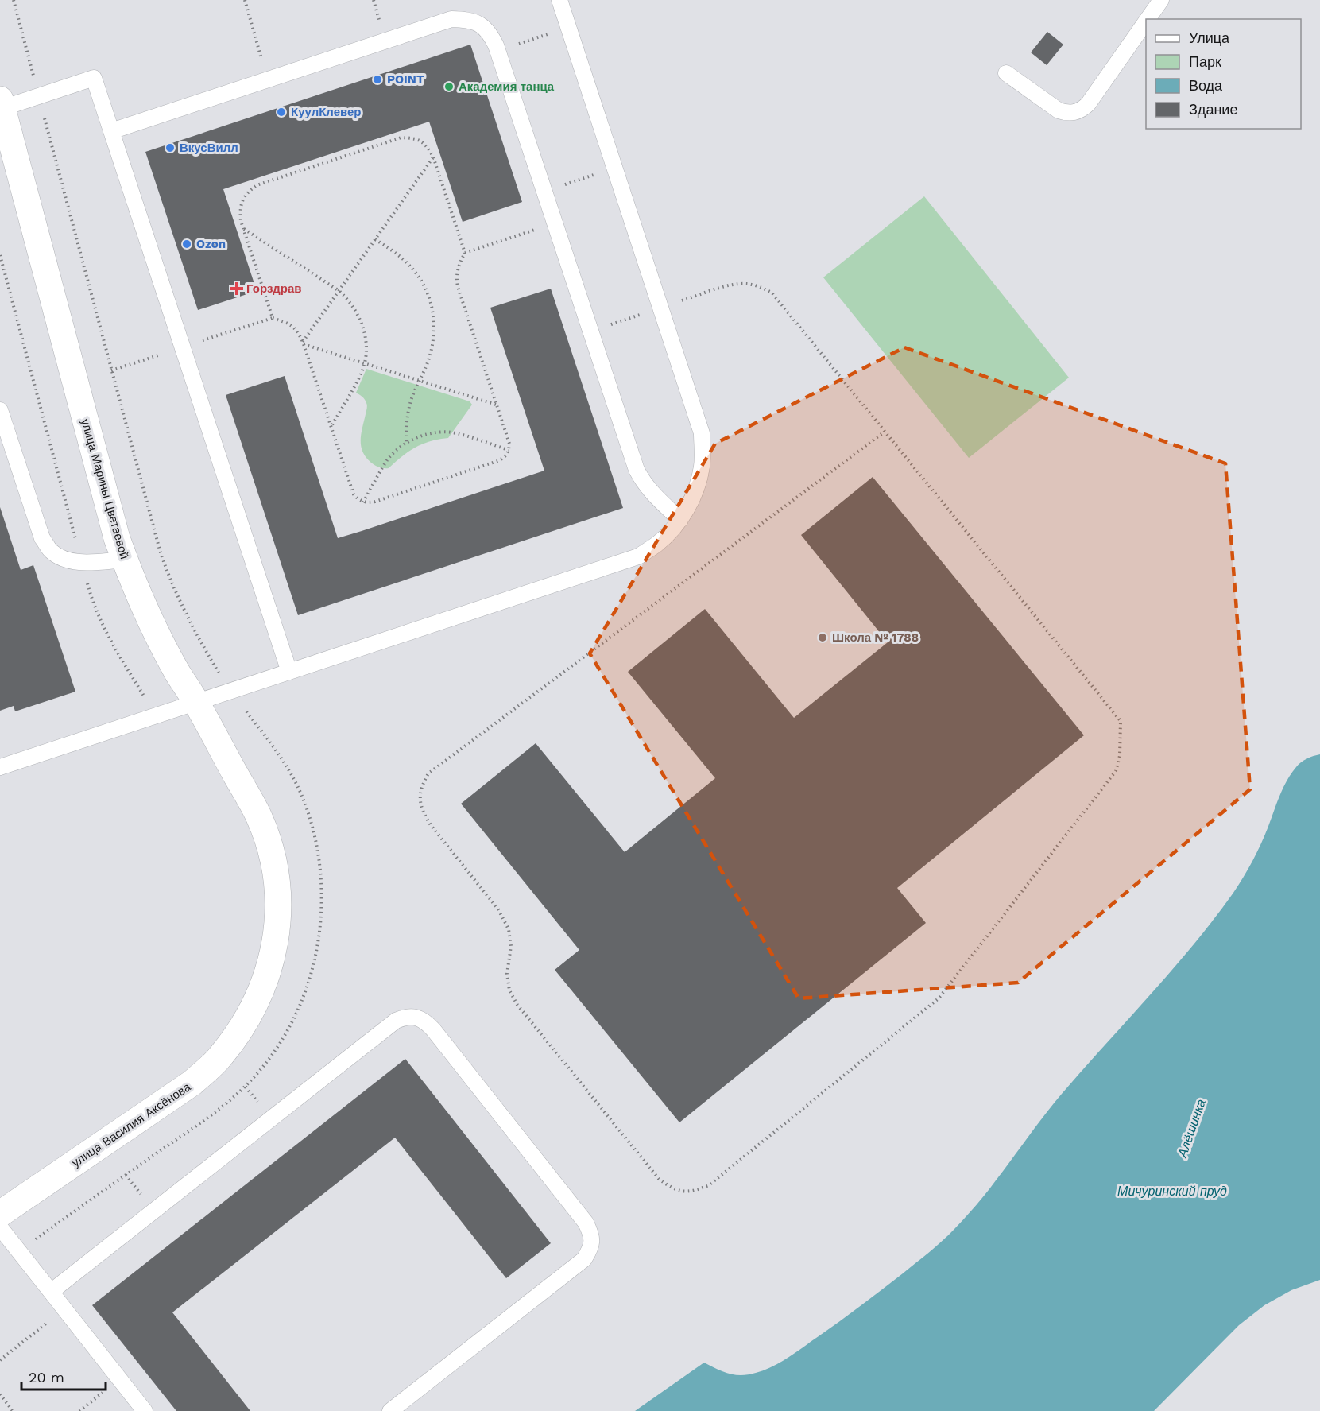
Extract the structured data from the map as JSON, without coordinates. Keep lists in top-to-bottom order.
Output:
{
  "streets": {
    "street": ["улица Марины Цветаевой", "улица Василия Аксёнова"]
  },
  "crossings": [
    ["улица Марины Цветаевой", "улица Василия Аксёнова"]
  ],
  "water": ["Алёшинка", "Мичуринский пруд"],
  "places": {
    "other": [
      "POINT",
      "Академия танца",
      "КуулКлевер",
      "ВкусВилл",
      "Ozon",
      "Школа № 1788"
    ],
    "health": ["Горздрав"]
  },
  "legend": [
    "Улица",
    "Парк",
    "Вода",
    "Здание"
  ],
  "scale_bar": "20 m"
}
